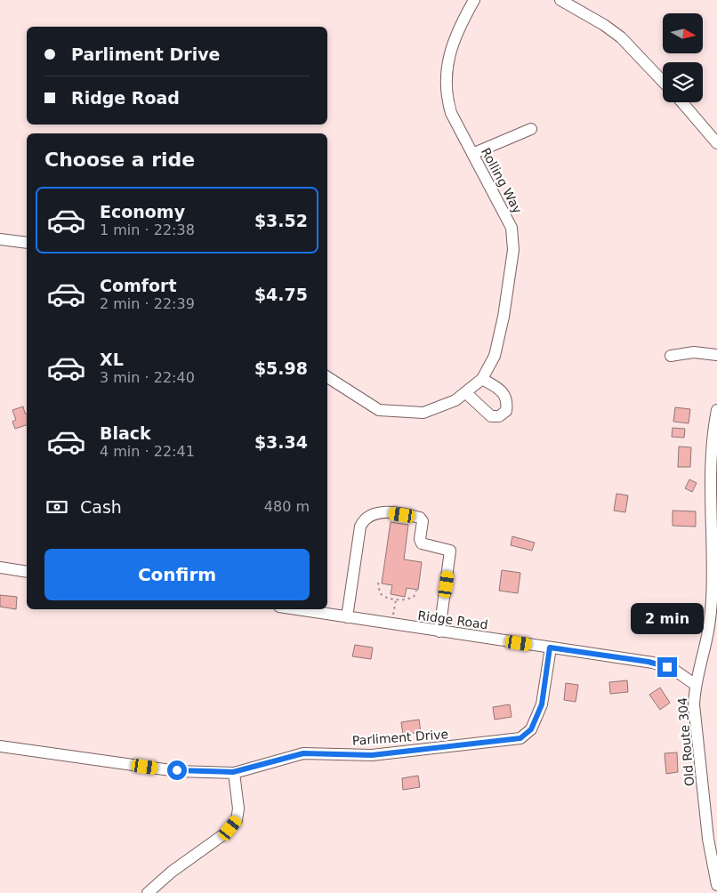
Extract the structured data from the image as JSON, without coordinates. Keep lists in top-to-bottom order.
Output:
{
  "streets": {
    "street": [
      "Rolling Way",
      "Ridge Road",
      "Parliment Drive",
      "Old Route 304"
    ]
  },
  "crossings": [
    ["Ridge Road", "Parliment Drive"],
    ["Ridge Road", "Old Route 304"]
  ],
  "north": "right",
  "page": {
    "banner": ["Parliment Drive", "Ridge Road"],
    "heading": "Choose a ride",
    "list": [
      {
        "name": "Economy",
        "note": "1 min · 22:38",
        "value": "$3.52"
      },
      {
        "name": "Comfort",
        "note": "2 min · 22:39",
        "value": "$4.75"
      },
      {
        "name": "XL",
        "note": "3 min · 22:40",
        "value": "$5.98"
      },
      {
        "name": "Black",
        "note": "4 min · 22:41",
        "value": "$3.34"
      }
    ],
    "pay": ["Cash", "480 m"],
    "buttons": "Confirm",
    "bubble": "2 min"
  }
}
